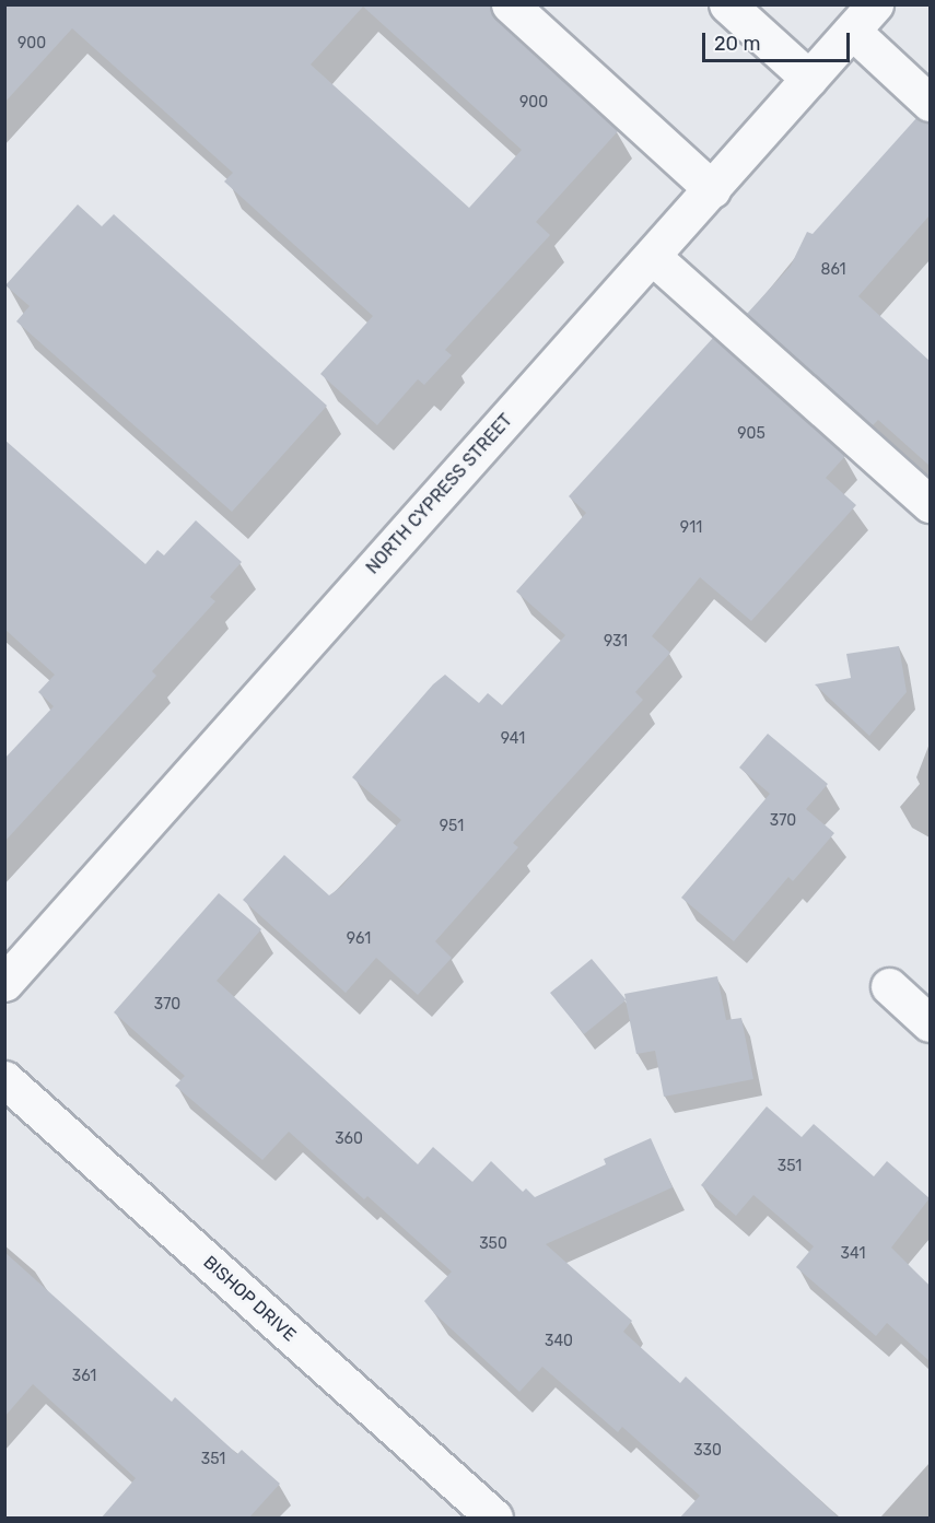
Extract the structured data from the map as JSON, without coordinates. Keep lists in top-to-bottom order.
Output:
{
  "streets": {
    "street": ["NORTH CYPRESS STREET", "BISHOP DRIVE"]
  },
  "house_numbers": [
    "900",
    "900",
    "861",
    "905",
    "911",
    "931",
    "941",
    "370",
    "951",
    "961",
    "370",
    "360",
    "351",
    "350",
    "341",
    "340",
    "361",
    "330",
    "351"
  ],
  "scale_bar": "20 m"
}
